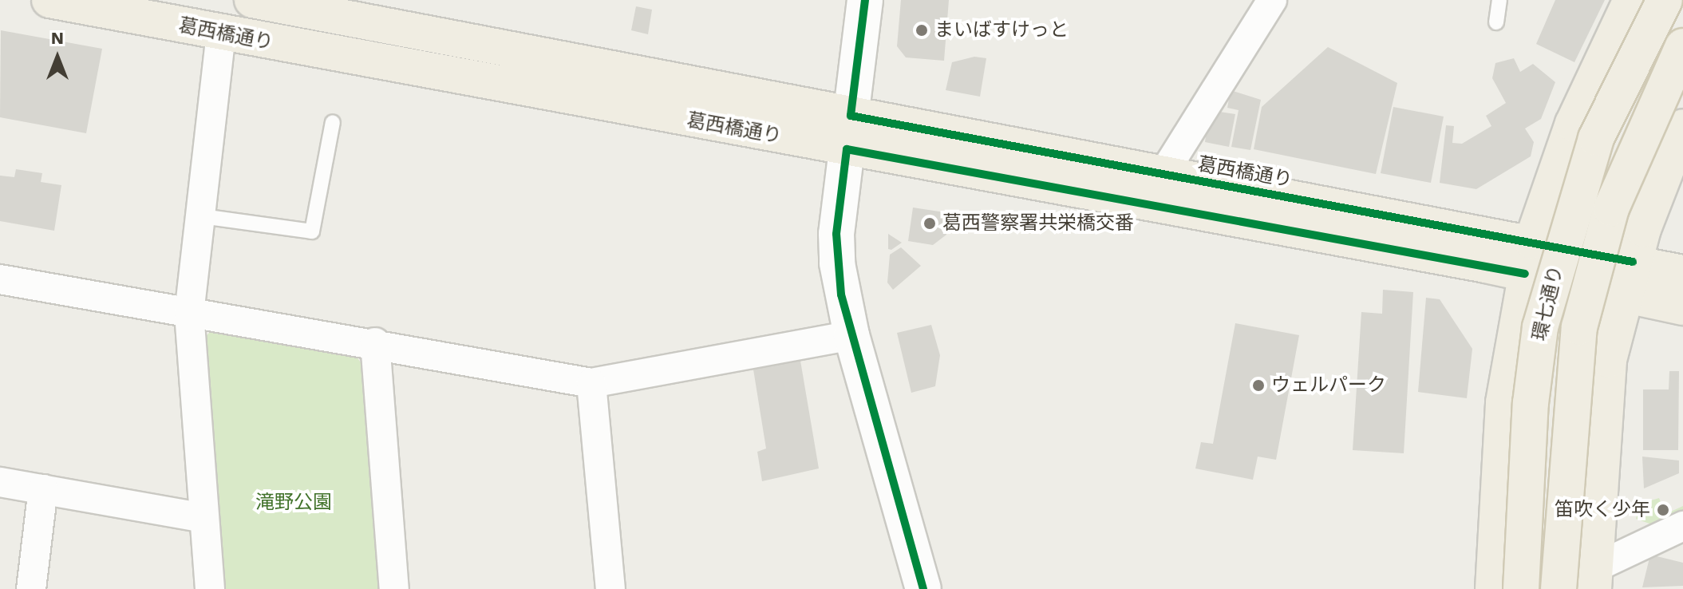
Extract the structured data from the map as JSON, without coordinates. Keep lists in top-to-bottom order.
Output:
{
  "streets": {
    "main road": ["葛西橋通り", "環七通り"]
  },
  "parks": ["滝野公園"],
  "places": [
    "まいばすけっと",
    "葛西警察署共栄橋交番",
    "ウェルパーク",
    "笛吹く少年"
  ],
  "north": "top"
}
